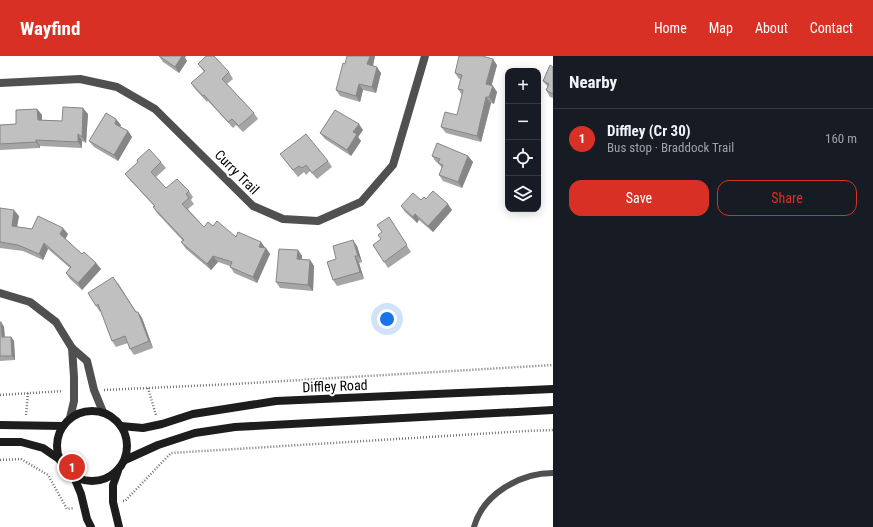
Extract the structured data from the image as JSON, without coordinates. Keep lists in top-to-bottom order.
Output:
{
  "streets": {
    "main road": ["Diffley Road"],
    "street": ["Curry Trail"]
  },
  "page": {
    "header": "Wayfind",
    "nav": [
      "Home",
      "Map",
      "About",
      "Contact"
    ],
    "heading": "Nearby",
    "map_buttons": ["+", "−"],
    "list": [
      {
        "mark": "1",
        "name": "Diffley (Cr 30)",
        "note": "Bus stop · Braddock Trail",
        "value": "160 m"
      }
    ],
    "buttons": ["Save", "Share"],
    "pins": "1"
  }
}
